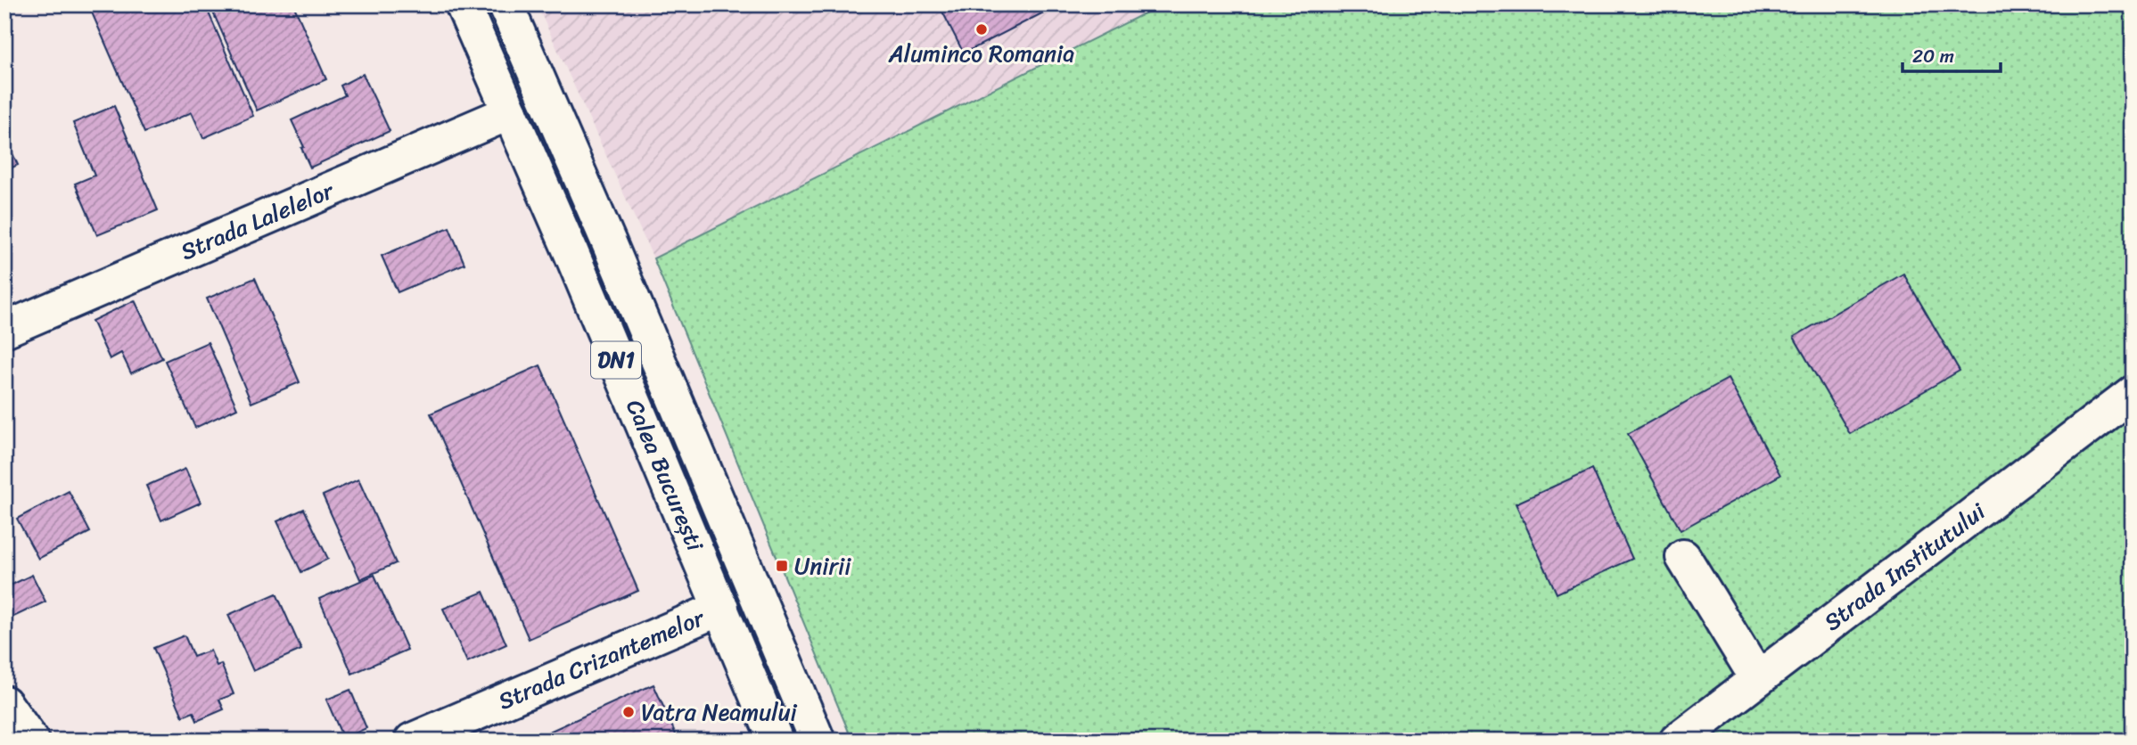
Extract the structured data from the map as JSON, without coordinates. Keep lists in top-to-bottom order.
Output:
{
  "streets": {
    "main road": [
      "Strada Lalelelor",
      "DN1",
      "Calea București",
      "Strada Institutului",
      "Strada Crizantemelor"
    ]
  },
  "crossings": [
    ["Strada Lalelelor", "Calea București"],
    ["Calea București", "Strada Crizantemelor"]
  ],
  "places": {
    "other": ["Aluminco Romania", "Vatra Neamului"],
    "transit": ["Unirii"]
  },
  "scale_bar": "20 m"
}
